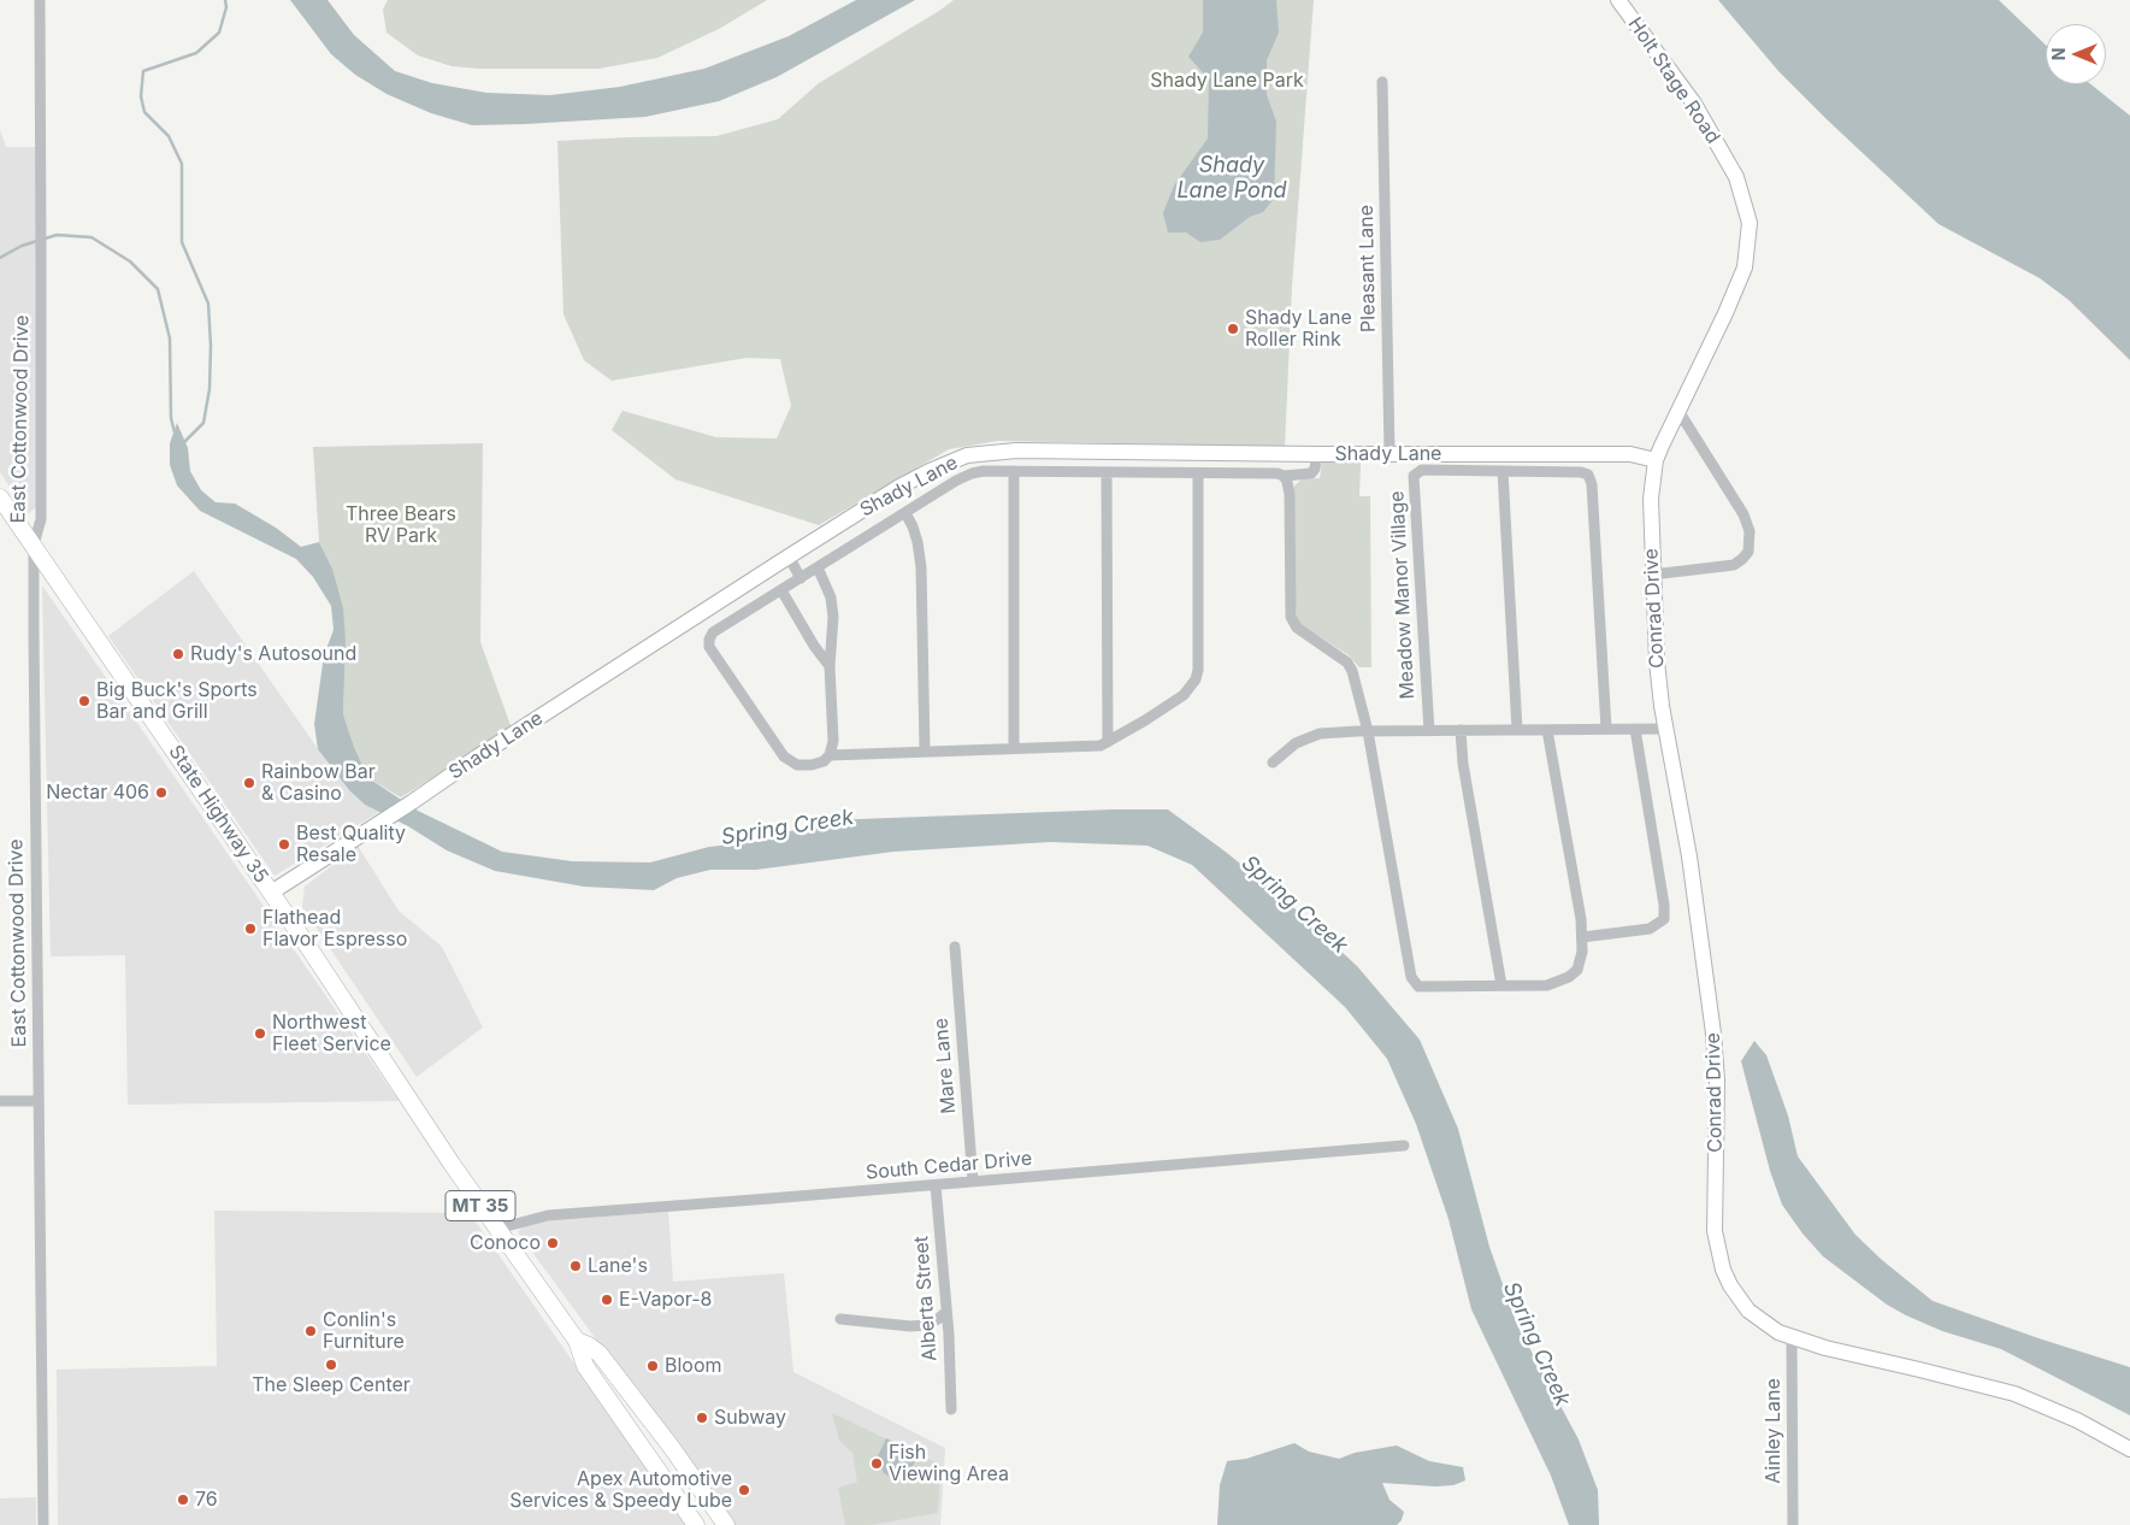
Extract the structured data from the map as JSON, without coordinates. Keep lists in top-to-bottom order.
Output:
{
  "streets": {
    "main road": [
      "Holt Stage Road",
      "Shady Lane",
      "Conrad Drive",
      "State Highway 35",
      "MT 35"
    ],
    "street": [
      "Pleasant Lane",
      "East Cottonwood Drive",
      "Meadow Manor Village",
      "Mare Lane",
      "South Cedar Drive",
      "Alberta Street",
      "Ainley Lane"
    ]
  },
  "crossings": [
    ["Pleasant Lane", "Shady Lane"],
    ["East Cottonwood Drive", "State Highway 35"],
    ["Shady Lane", "Conrad Drive"],
    ["Shady Lane", "State Highway 35"],
    ["Conrad Drive", "Ainley Lane"],
    ["State Highway 35", "South Cedar Drive"],
    ["Mare Lane", "South Cedar Drive"],
    ["South Cedar Drive", "Alberta Street"]
  ],
  "water": ["Shady Lane Pond", "Spring Creek"],
  "parks": ["Shady Lane Park", "Three Bears RV Park"],
  "places": [
    "Shady Lane Roller Rink",
    "Rudy's Autosound",
    "Big Buck's Sports Bar and Grill",
    "Rainbow Bar & Casino",
    "Nectar 406",
    "Best Quality Resale",
    "Flathead Flavor Espresso",
    "Northwest Fleet Service",
    "Conoco",
    "Lane's",
    "E-Vapor-8",
    "Conlin's Furniture",
    "The Sleep Center",
    "Bloom",
    "Subway",
    "Fish Viewing Area",
    "Apex Automotive Services & Speedy Lube",
    "76"
  ],
  "north": "left"
}
